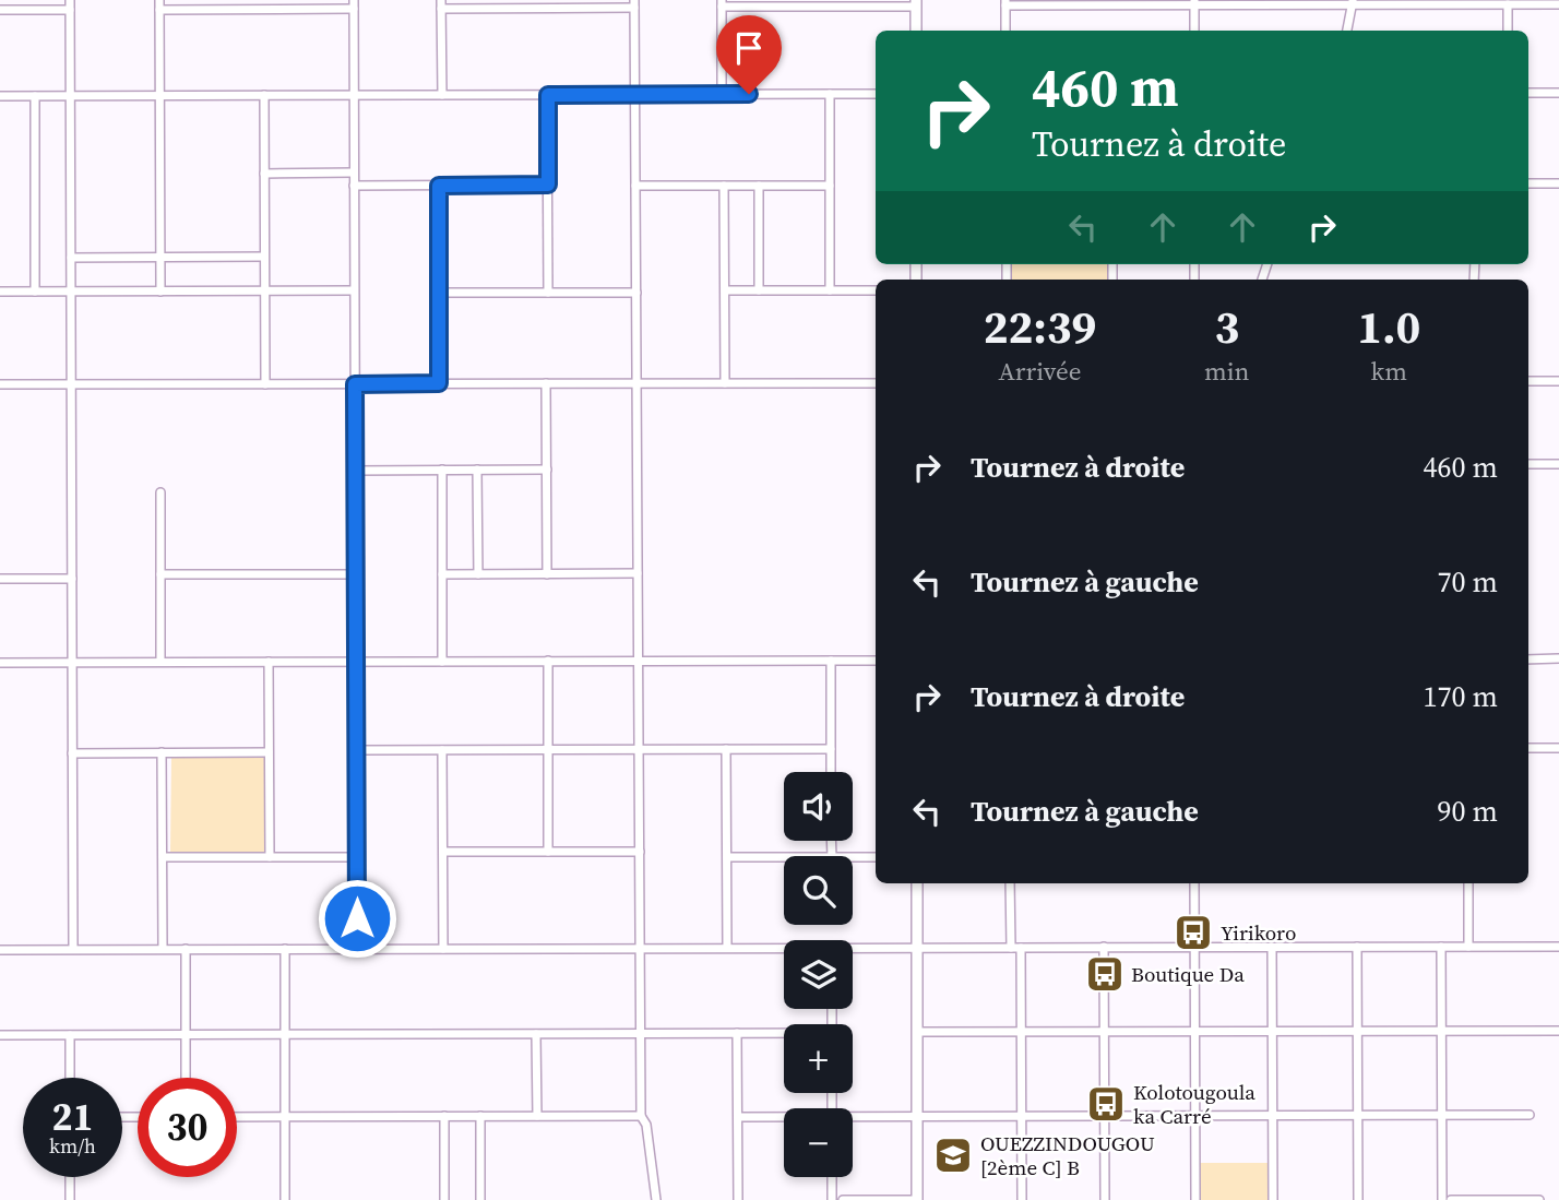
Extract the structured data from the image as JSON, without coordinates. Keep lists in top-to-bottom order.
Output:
{
  "places": {
    "bus stop": ["Yirikoro", "Boutique Da", "Kolotougoula ka Carré"],
    "school or university": ["OUEZZINDOUGOU [2ème C] B"]
  },
  "page": {
    "turn": ["460 m", "Tournez à droite"],
    "eta": [
      "22:39",
      "Arrivée",
      "3",
      "min",
      "1.0",
      "km"
    ],
    "list": [
      {
        "name": "Tournez à droite",
        "value": "460 m"
      },
      {
        "name": "Tournez à gauche",
        "value": "70 m"
      },
      {
        "name": "Tournez à droite",
        "value": "170 m"
      },
      {
        "name": "Tournez à gauche",
        "value": "90 m"
      }
    ],
    "map_buttons": ["+", "−"],
    "speed": "21 km/h",
    "limit": "30"
  }
}
